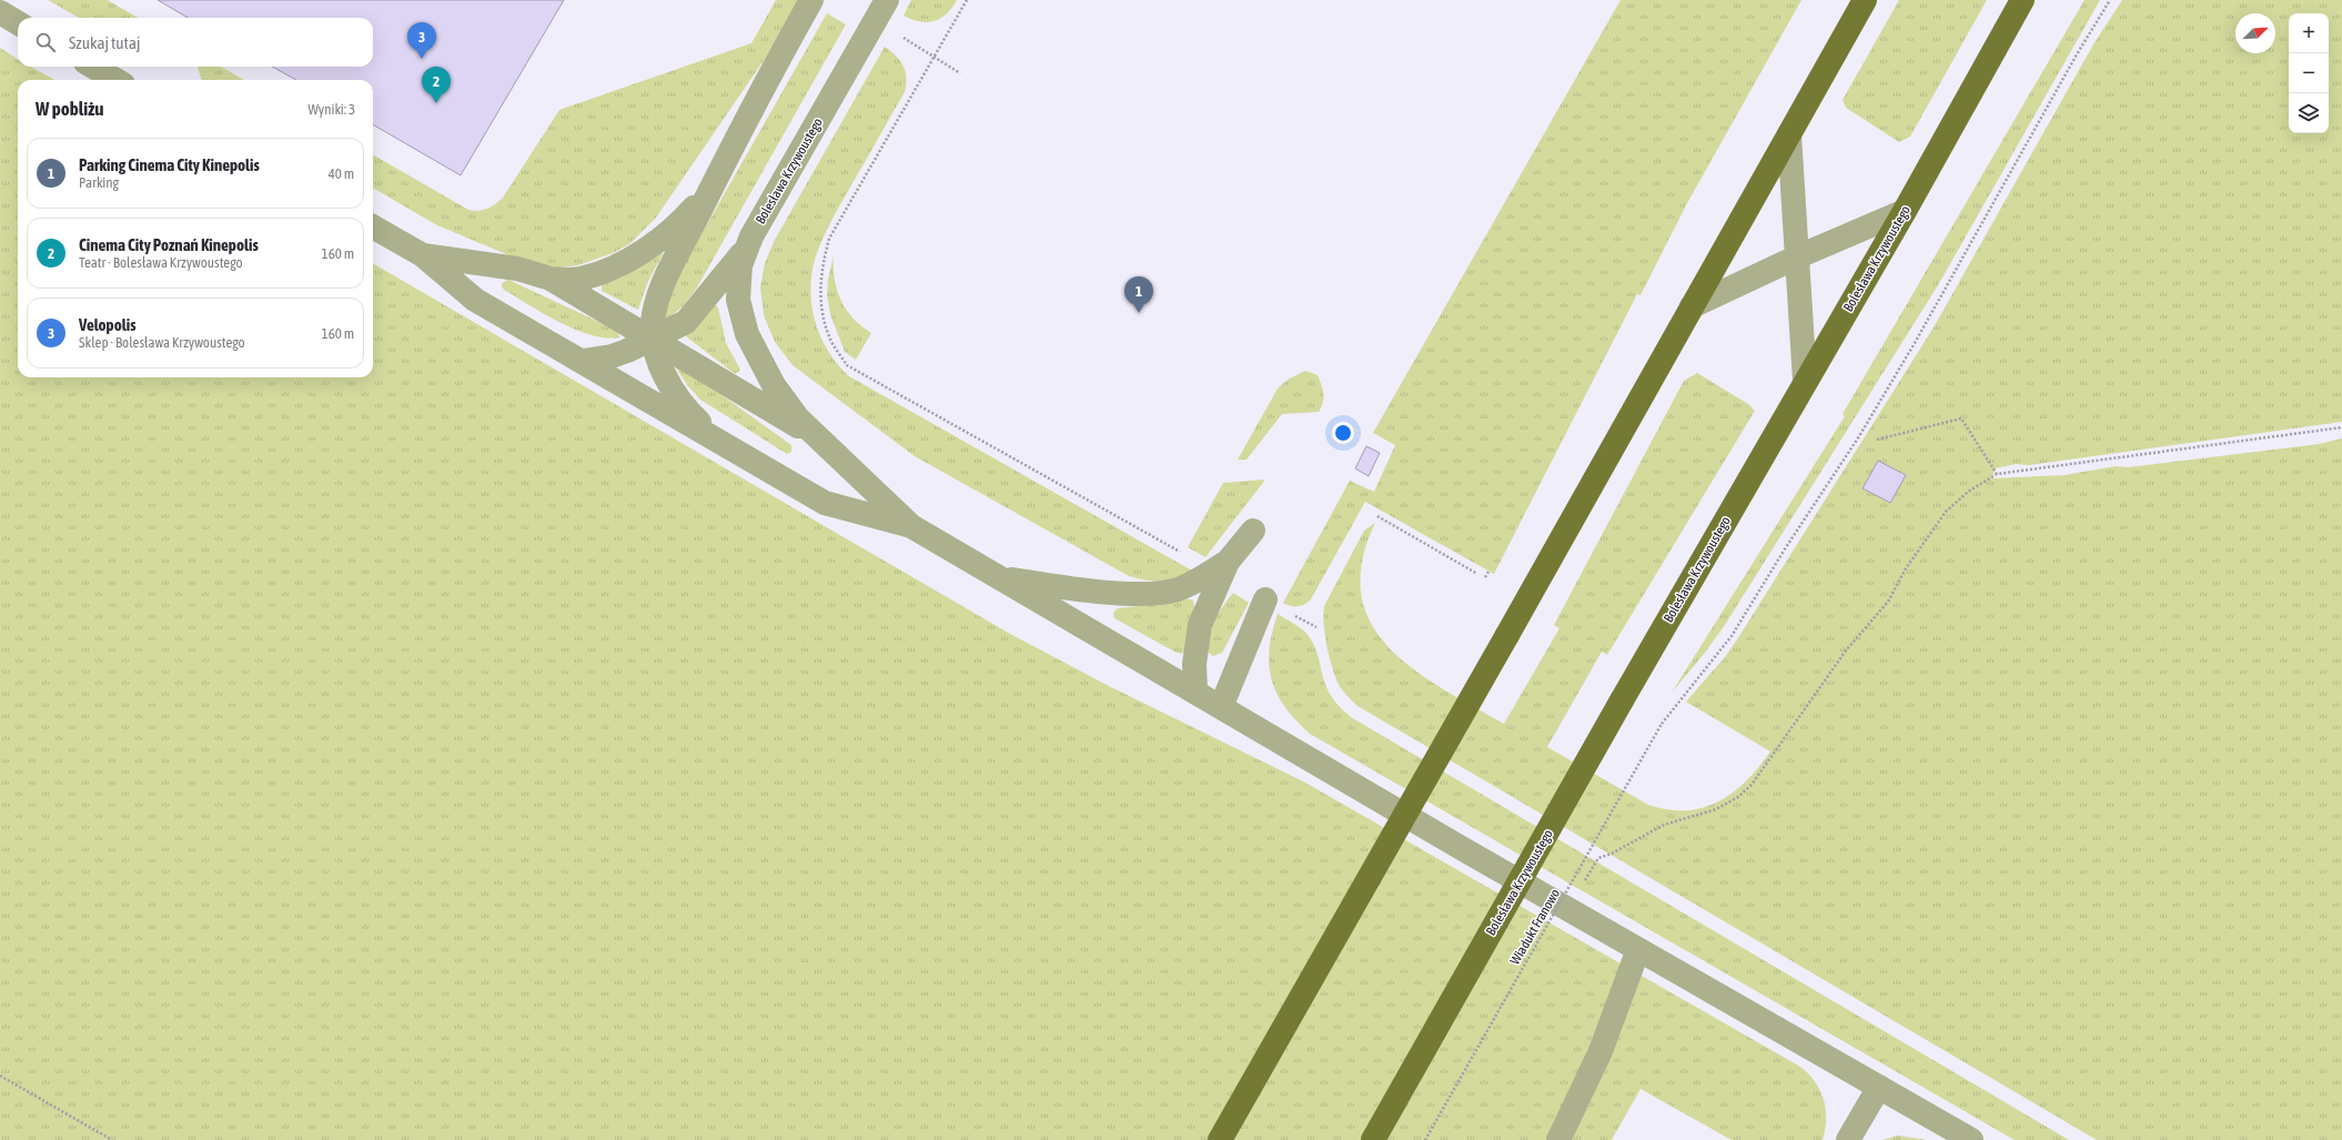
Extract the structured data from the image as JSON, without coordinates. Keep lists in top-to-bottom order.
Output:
{
  "streets": {
    "main road": ["Bolesława Krzywoustego"],
    "path": ["Wiadukt Franowo"]
  },
  "north": "top right",
  "page": {
    "map_buttons": ["+", "−"],
    "search": "Szukaj tutaj",
    "pins": ["3", "2", "1"],
    "heading": ["W pobliżu", "Wyniki: 3"],
    "list": [
      {
        "mark": "1",
        "name": "Parking Cinema City Kinepolis",
        "note": "Parking",
        "value": "40 m"
      },
      {
        "mark": "2",
        "name": "Cinema City Poznań Kinepolis",
        "note": "Teatr · Bolesława Krzywoustego",
        "value": "160 m"
      },
      {
        "mark": "3",
        "name": "Velopolis",
        "note": "Sklep · Bolesława Krzywoustego",
        "value": "160 m"
      }
    ]
  }
}
